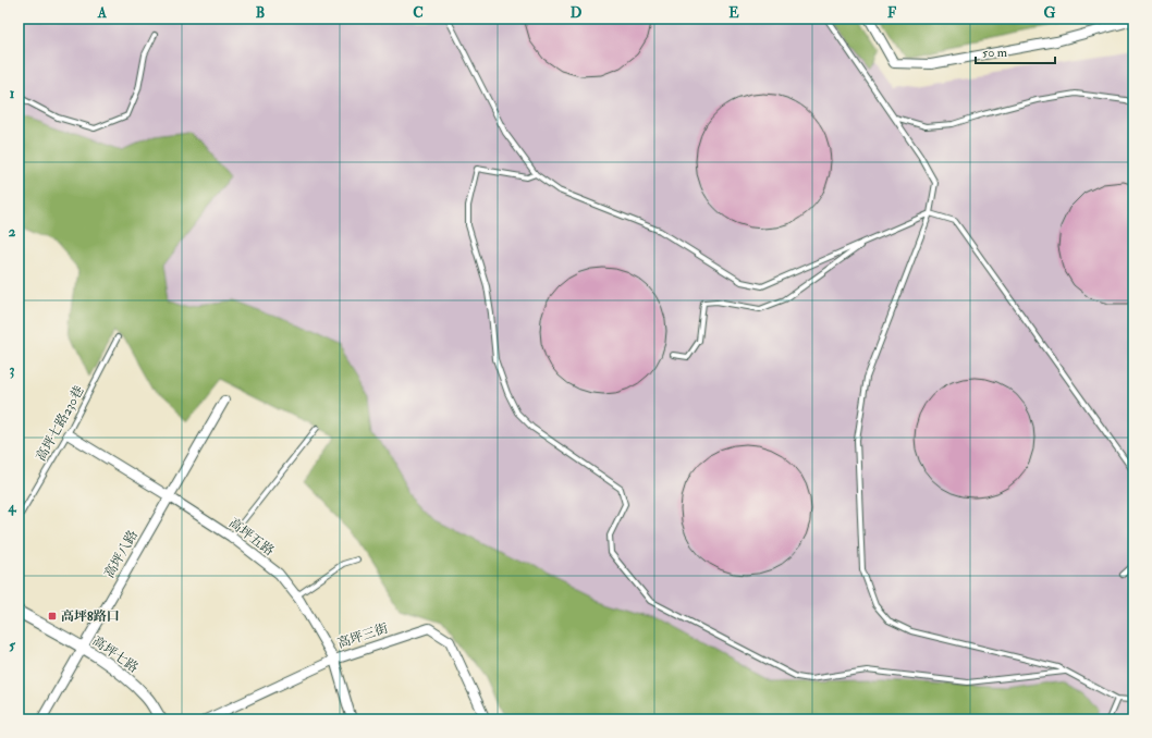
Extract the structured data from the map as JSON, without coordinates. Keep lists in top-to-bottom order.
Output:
{
  "streets": {
    "street": [
      "高坪五路",
      "高坪八路",
      "高坪三街",
      "高坪七路"
    ],
    "lane": ["高坪七路230巷"]
  },
  "crossings": [
    ["高坪七路230巷", "高坪五路"],
    ["高坪五路", "高坪八路"],
    ["高坪五路", "高坪三街"],
    ["高坪八路", "高坪七路"]
  ],
  "places": {
    "transit": ["高坪8路口"]
  },
  "scale_bar": "50 m",
  "grid": {
    "columns": [
      "A",
      "B",
      "C",
      "D",
      "E",
      "F",
      "G"
    ],
    "rows": [
      "1",
      "2",
      "3",
      "4",
      "5"
    ]
  }
}
